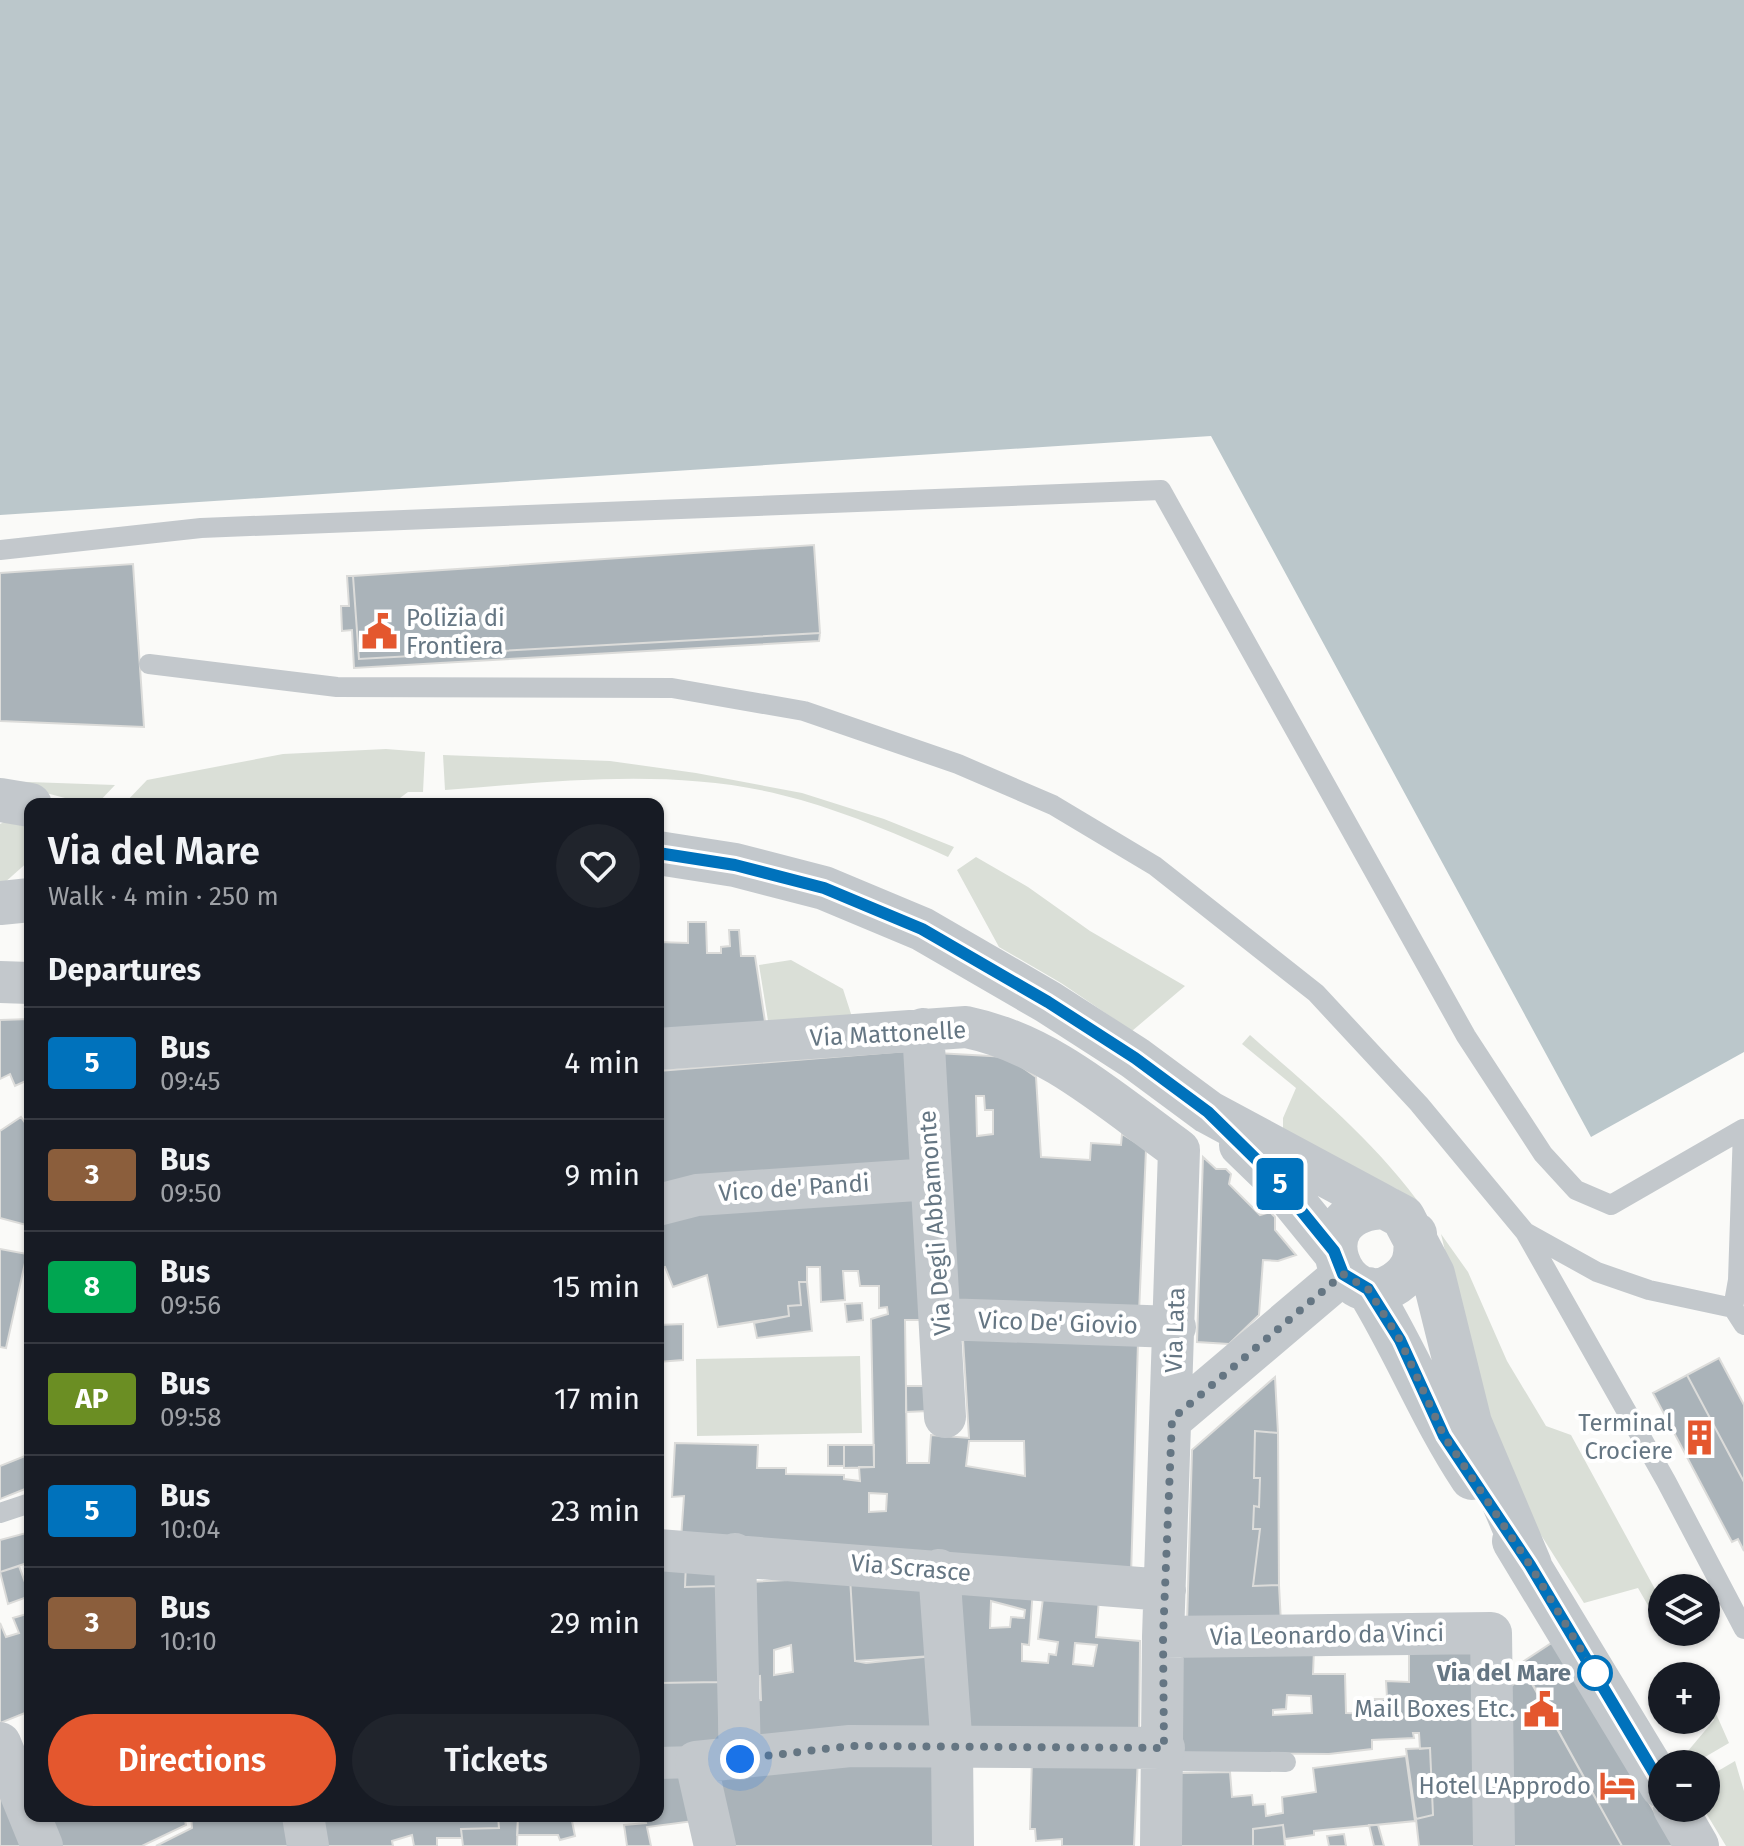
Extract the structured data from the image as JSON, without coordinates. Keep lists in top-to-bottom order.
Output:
{
  "streets": {
    "street": [
      "Via Mattonelle",
      "Vico de' Pandi",
      "Via Degli Abbamonte",
      "Vico De' Giovio",
      "Via Lata",
      "Via Scrasce",
      "Via Leonardo da Vinci"
    ]
  },
  "crossings": [
    ["Via Mattonelle", "Via Degli Abbamonte"],
    ["Via Mattonelle", "Via Lata"],
    ["Vico de' Pandi", "Via Degli Abbamonte"],
    ["Via Degli Abbamonte", "Vico De' Giovio"],
    ["Vico De' Giovio", "Via Lata"],
    ["Via Lata", "Via Scrasce"],
    ["Via Lata", "Via Leonardo da Vinci"]
  ],
  "places": {
    "public building": ["Polizia di Frontiera", "Mail Boxes Etc."],
    "building": ["Terminal Crociere"],
    "other": ["Via del Mare"],
    "hotel": ["Hotel L'Approdo"]
  },
  "lines": ["bus line 5"],
  "page": {
    "on_map": "5",
    "heading": [
      ["Via del Mare", "Walk · 4 min · 250 m"],
      "Departures"
    ],
    "list": [
      {
        "mark": "5",
        "name": "Bus",
        "note": "09:45",
        "value": "4 min"
      },
      {
        "mark": "3",
        "name": "Bus",
        "note": "09:50",
        "value": "9 min"
      },
      {
        "mark": "8",
        "name": "Bus",
        "note": "09:56",
        "value": "15 min"
      },
      {
        "mark": "AP",
        "name": "Bus",
        "note": "09:58",
        "value": "17 min"
      },
      {
        "mark": "5",
        "name": "Bus",
        "note": "10:04",
        "value": "23 min"
      },
      {
        "mark": "3",
        "name": "Bus",
        "note": "10:10",
        "value": "29 min"
      }
    ],
    "map_buttons": ["+", "−"],
    "buttons": ["Directions", "Tickets"]
  }
}
